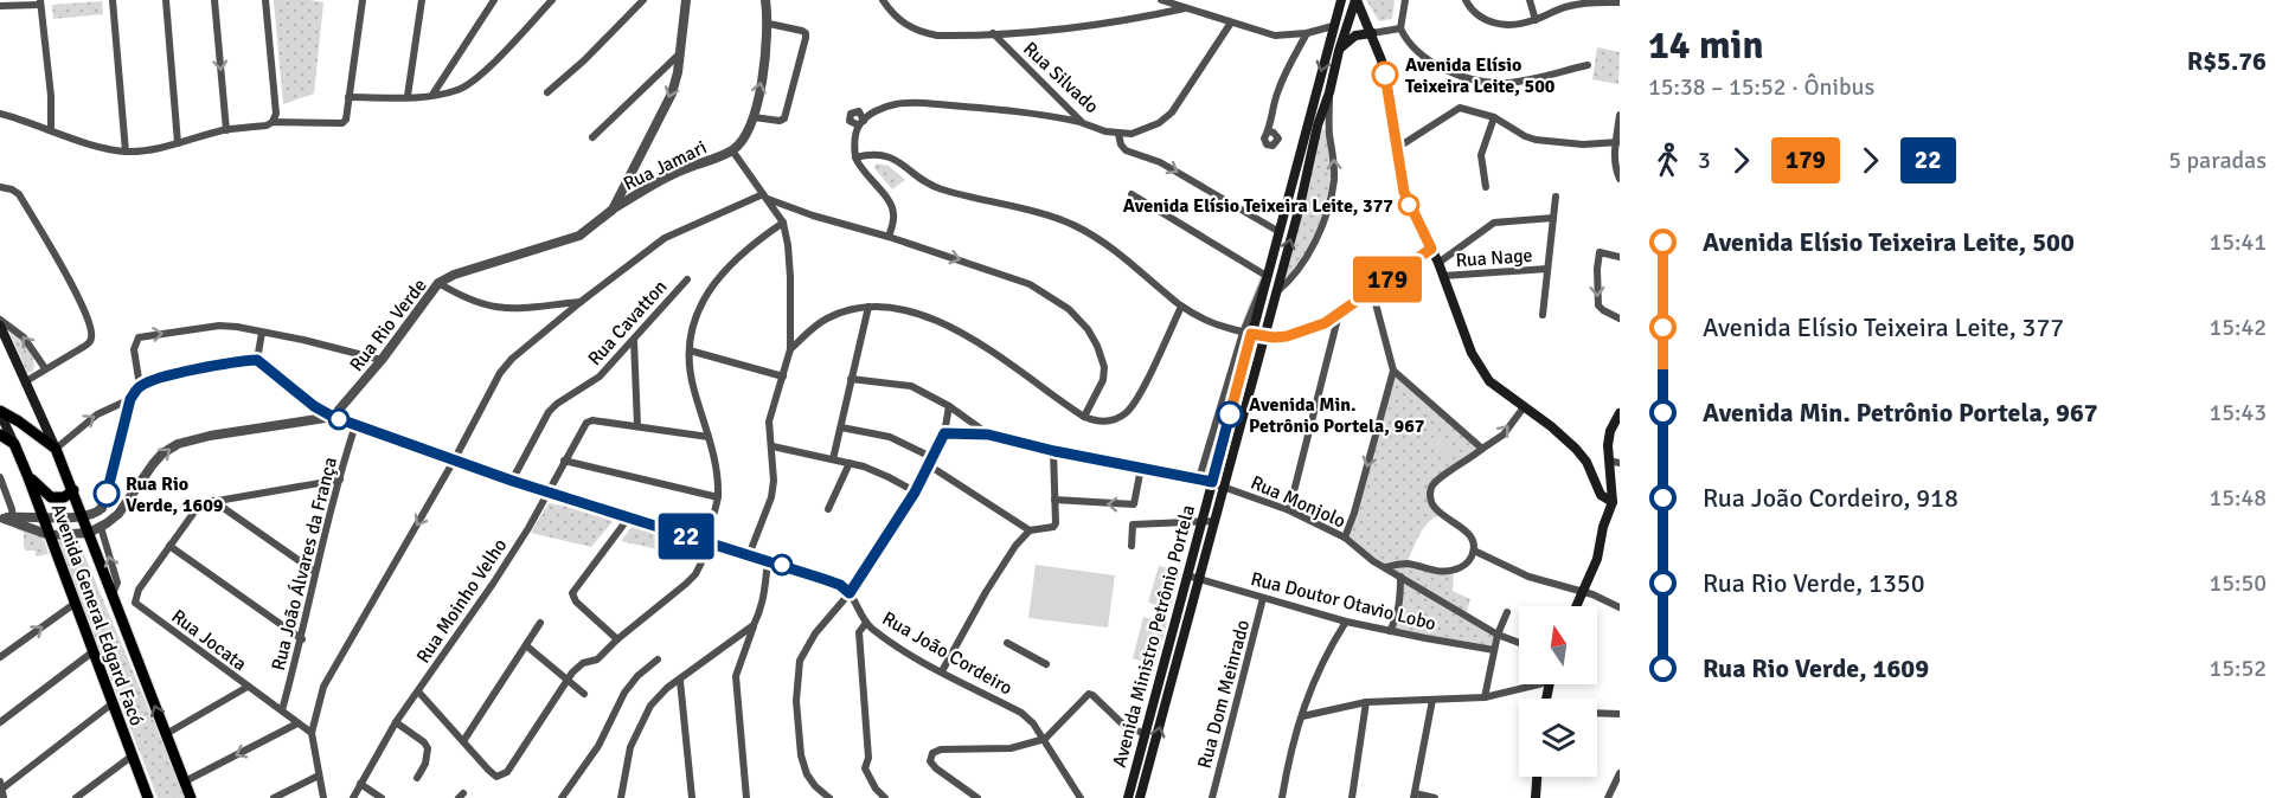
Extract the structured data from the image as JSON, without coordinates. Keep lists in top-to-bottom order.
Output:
{
  "streets": {
    "main road": ["Avenida General Edgard Facó", "Avenida Ministro Petrônio Portela"],
    "street": [
      "Rua Silvado",
      "Rua Jamari",
      "Rua Nage",
      "Rua Cavatton",
      "Rua Rio Verde",
      "Rua Monjolo",
      "Rua João Álvares da França",
      "Rua Moinho Velho",
      "Rua Doutor Otavio Lobo",
      "Rua Jocata",
      "Rua João Cordeiro",
      "Rua Dom Meinrado"
    ]
  },
  "crossings": [
    ["Rua Jamari", "Rua Rio Verde"],
    ["Rua Monjolo", "Avenida Ministro Petrônio Portela"],
    ["Rua João Álvares da França", "Rua Jocata"],
    ["Rua Doutor Otavio Lobo", "Avenida Ministro Petrônio Portela"],
    ["Rua Doutor Otavio Lobo", "Rua Dom Meinrado"]
  ],
  "places": [
    "Avenida Elísio Teixeira Leite, 500",
    "Avenida Elísio Teixeira Leite, 377",
    "Avenida Min. Petrônio Portela, 967",
    "Rua Rio Verde, 1609"
  ],
  "lines": ["bus line 179", "bus line 22"],
  "north": "top",
  "page": {
    "on_map": ["179", "22"],
    "heading": ["14 min", "15:38 – 15:52 · Ônibus", "R$5.76"],
    "legs": [
      "3",
      "179",
      "22",
      "5 paradas"
    ],
    "list": [
      {
        "name": "Avenida Elísio Teixeira Leite, 500",
        "value": "15:41"
      },
      {
        "name": "Avenida Elísio Teixeira Leite, 377",
        "value": "15:42"
      },
      {
        "name": "Avenida Min. Petrônio Portela, 967",
        "value": "15:43"
      },
      {
        "name": "Rua João Cordeiro, 918",
        "value": "15:48"
      },
      {
        "name": "Rua Rio Verde, 1350",
        "value": "15:50"
      },
      {
        "name": "Rua Rio Verde, 1609",
        "value": "15:52"
      }
    ]
  }
}
